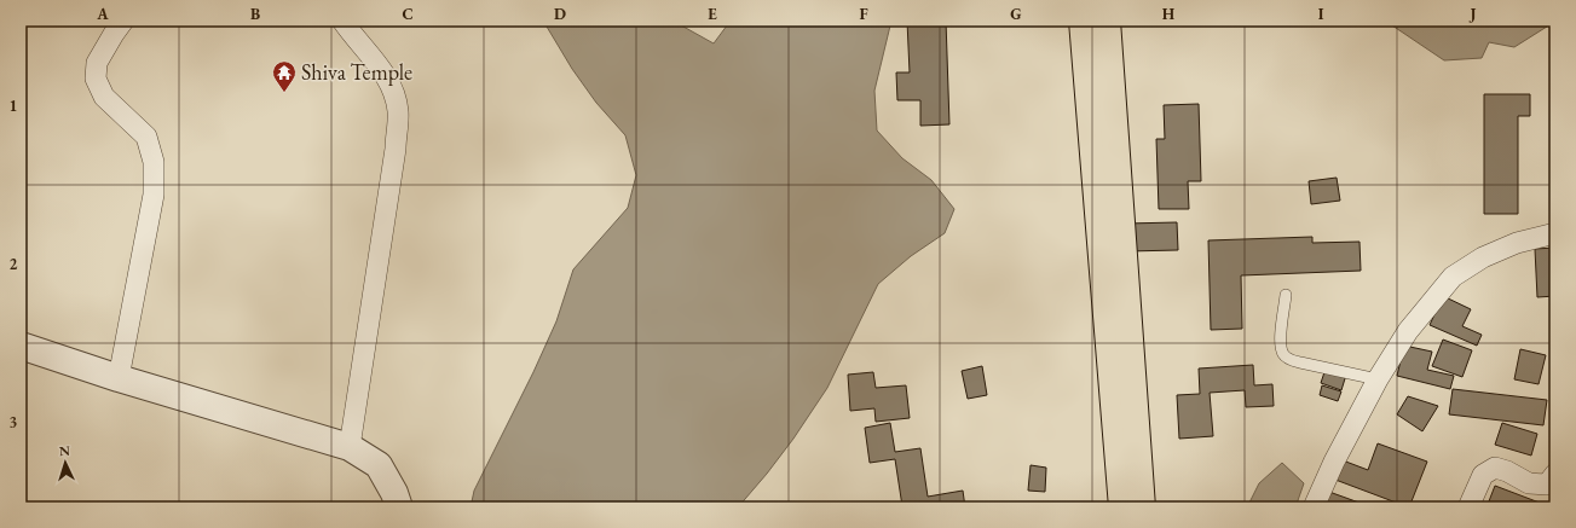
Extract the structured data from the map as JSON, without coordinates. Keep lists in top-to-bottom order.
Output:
{
  "places": {
    "temple": ["Shiva Temple"]
  },
  "north": "top",
  "grid": {
    "columns": [
      "A",
      "B",
      "C",
      "D",
      "E",
      "F",
      "G",
      "H",
      "I",
      "J"
    ],
    "rows": ["1", "2", "3"]
  }
}
